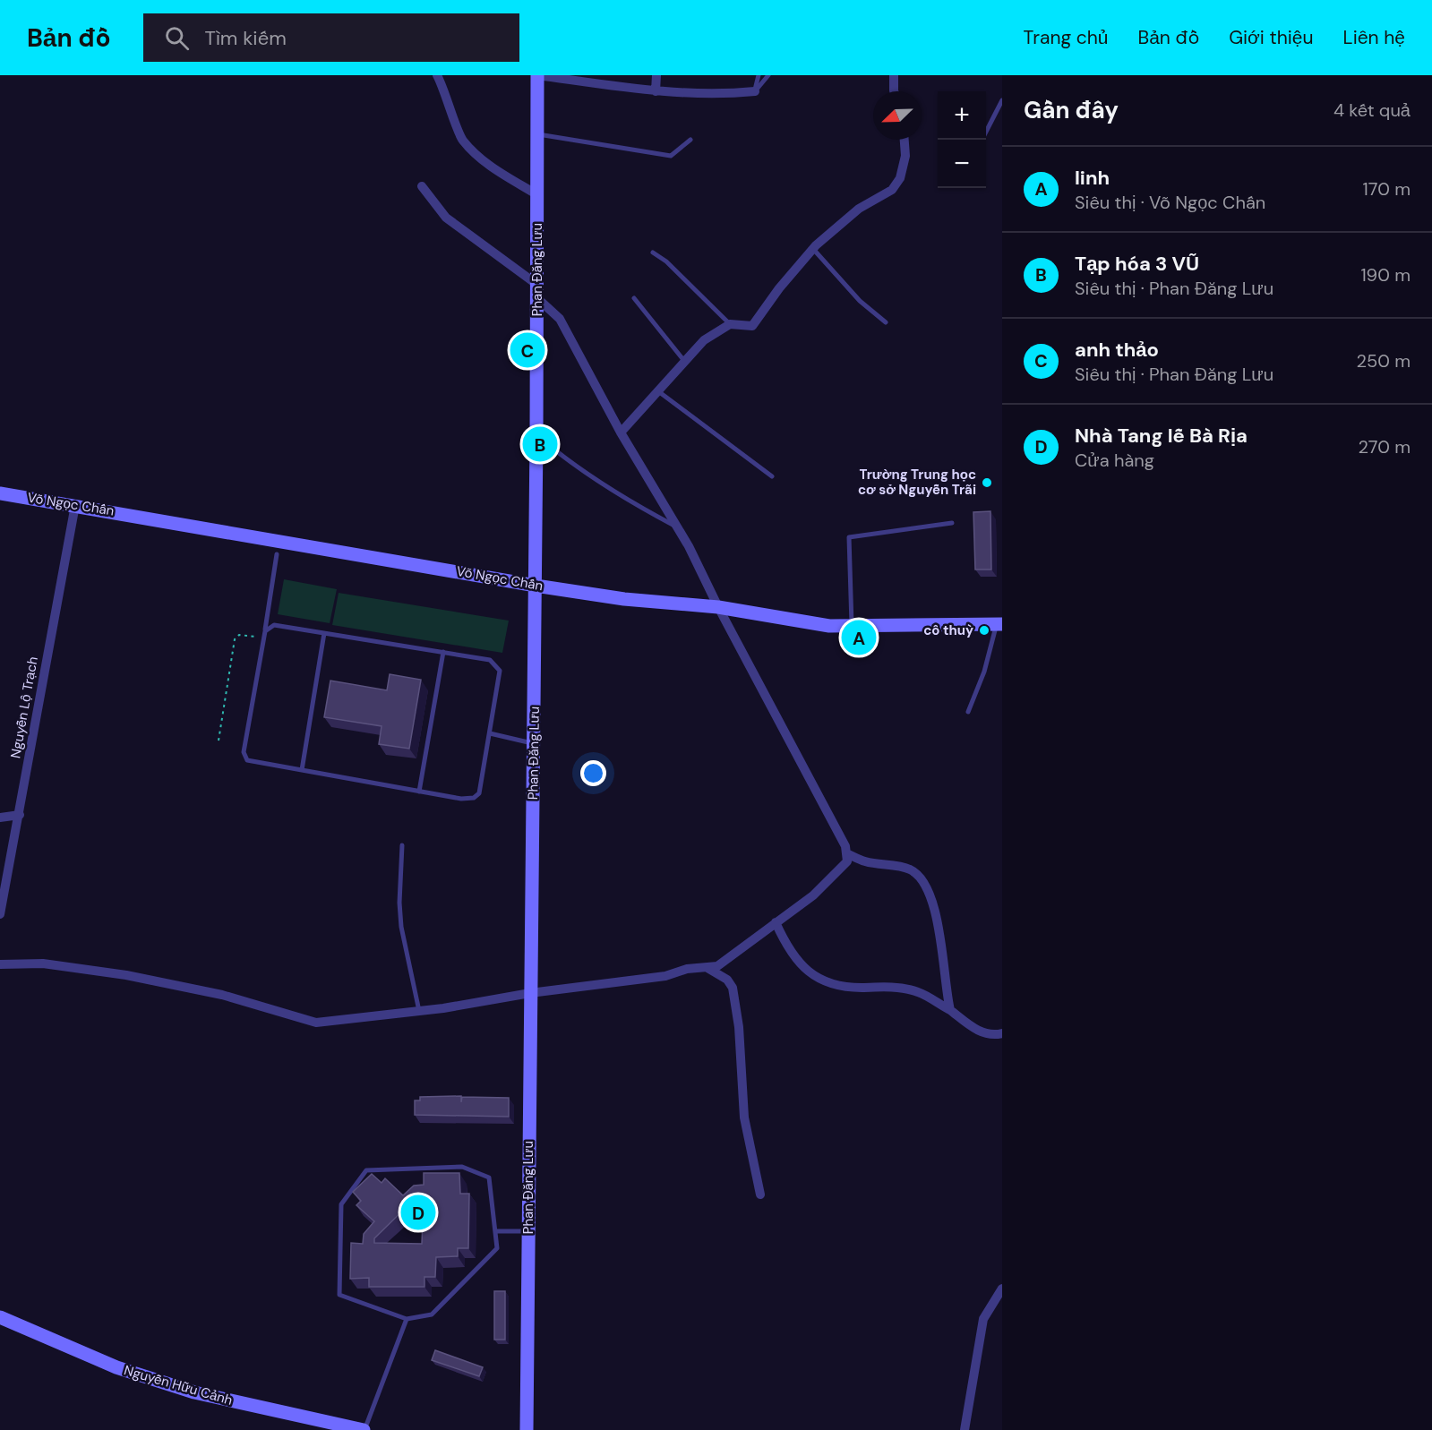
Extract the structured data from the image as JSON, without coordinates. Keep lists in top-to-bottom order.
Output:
{
  "streets": {
    "street": [
      "Phan Đăng Lưu",
      "Võ Ngọc Chấn",
      "Nguyễn Lộ Trạch",
      "Nguyễn Hữu Cảnh"
    ]
  },
  "crossings": [
    ["Phan Đăng Lưu", "Võ Ngọc Chấn"],
    ["Võ Ngọc Chấn", "Nguyễn Lộ Trạch"]
  ],
  "places": ["Trường Trung học cơ sở Nguyễn Trãi", "cô thuỳ"],
  "north": "bottom left",
  "page": {
    "header": "Bản đồ",
    "search": "Tìm kiếm",
    "nav": [
      "Trang chủ",
      "Bản đồ",
      "Giới thiệu",
      "Liên hệ"
    ],
    "heading": ["Gần đây", "4 kết quả"],
    "map_buttons": ["+", "−"],
    "list": [
      {
        "mark": "A",
        "name": "linh",
        "note": "Siêu thị · Võ Ngọc Chấn",
        "value": "170 m"
      },
      {
        "mark": "B",
        "name": "Tạp hóa 3 VŨ",
        "note": "Siêu thị · Phan Đăng Lưu",
        "value": "190 m"
      },
      {
        "mark": "C",
        "name": "anh thảo",
        "note": "Siêu thị · Phan Đăng Lưu",
        "value": "250 m"
      },
      {
        "mark": "D",
        "name": "Nhà Tang lễ Bà Rịa",
        "note": "Cửa hàng",
        "value": "270 m"
      }
    ],
    "pins": [
      "C",
      "B",
      "A",
      "D"
    ]
  }
}
